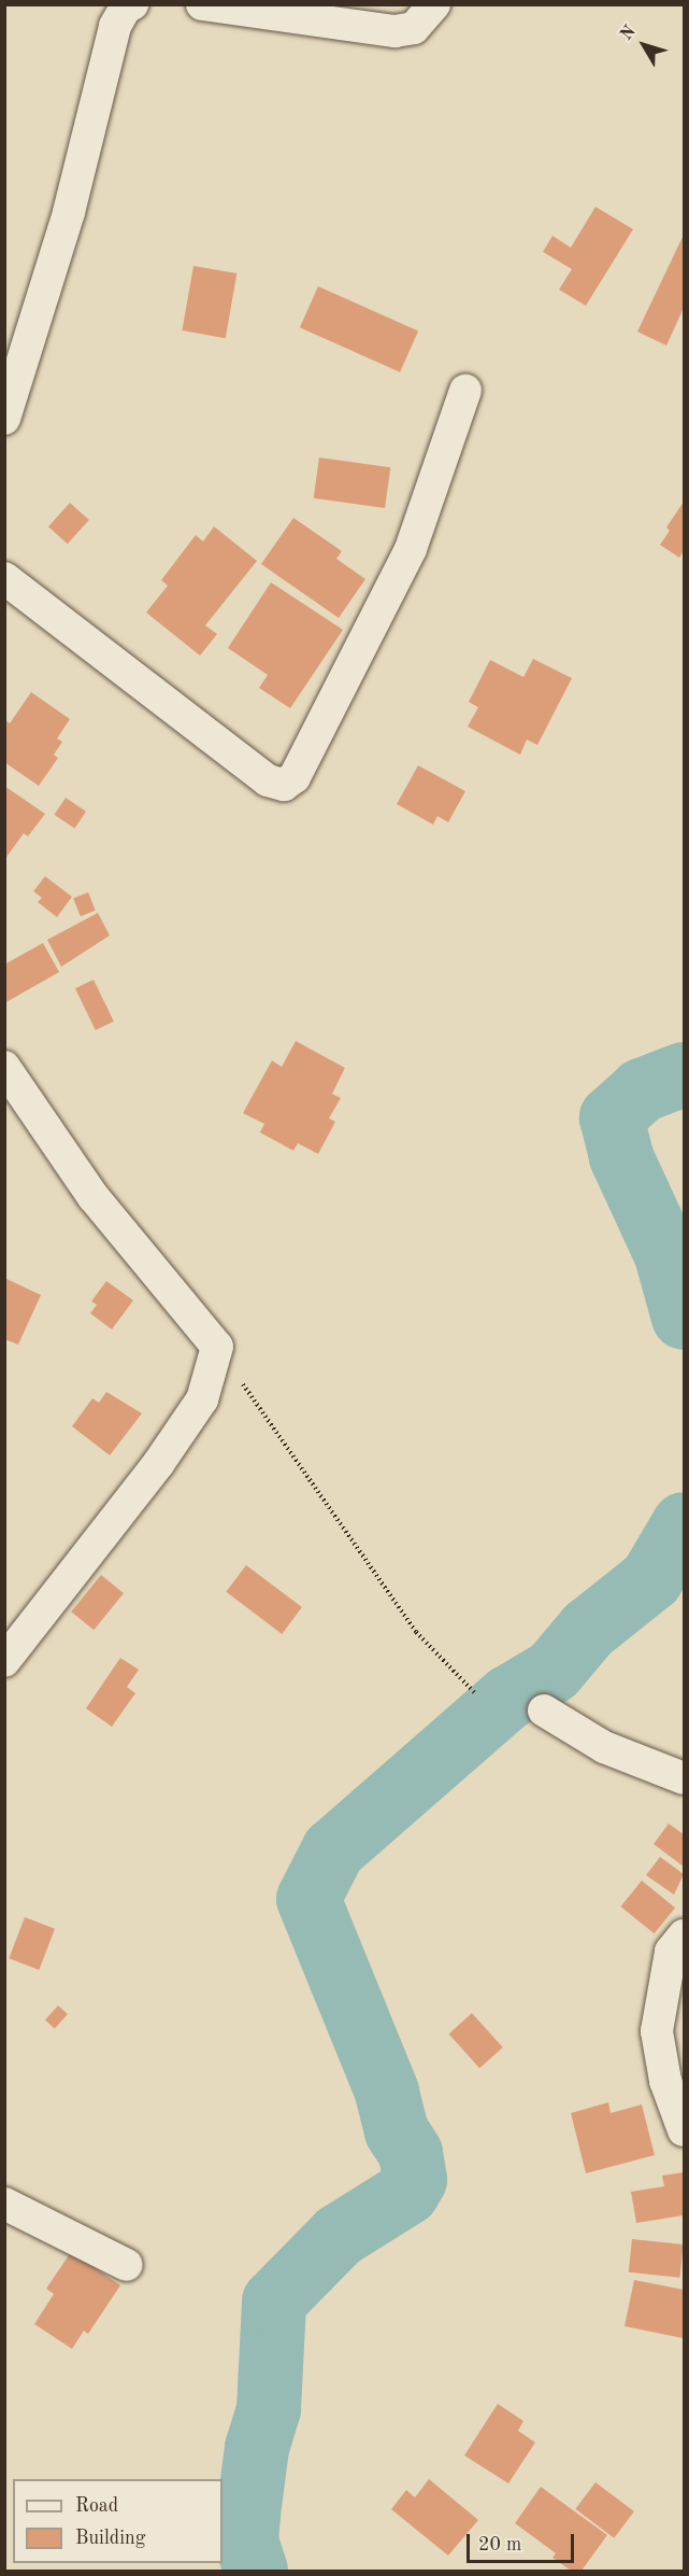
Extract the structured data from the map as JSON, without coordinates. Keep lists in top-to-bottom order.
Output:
{
  "legend": ["Road", "Building"],
  "scale_bar": "20 m",
  "north": "top left"
}
